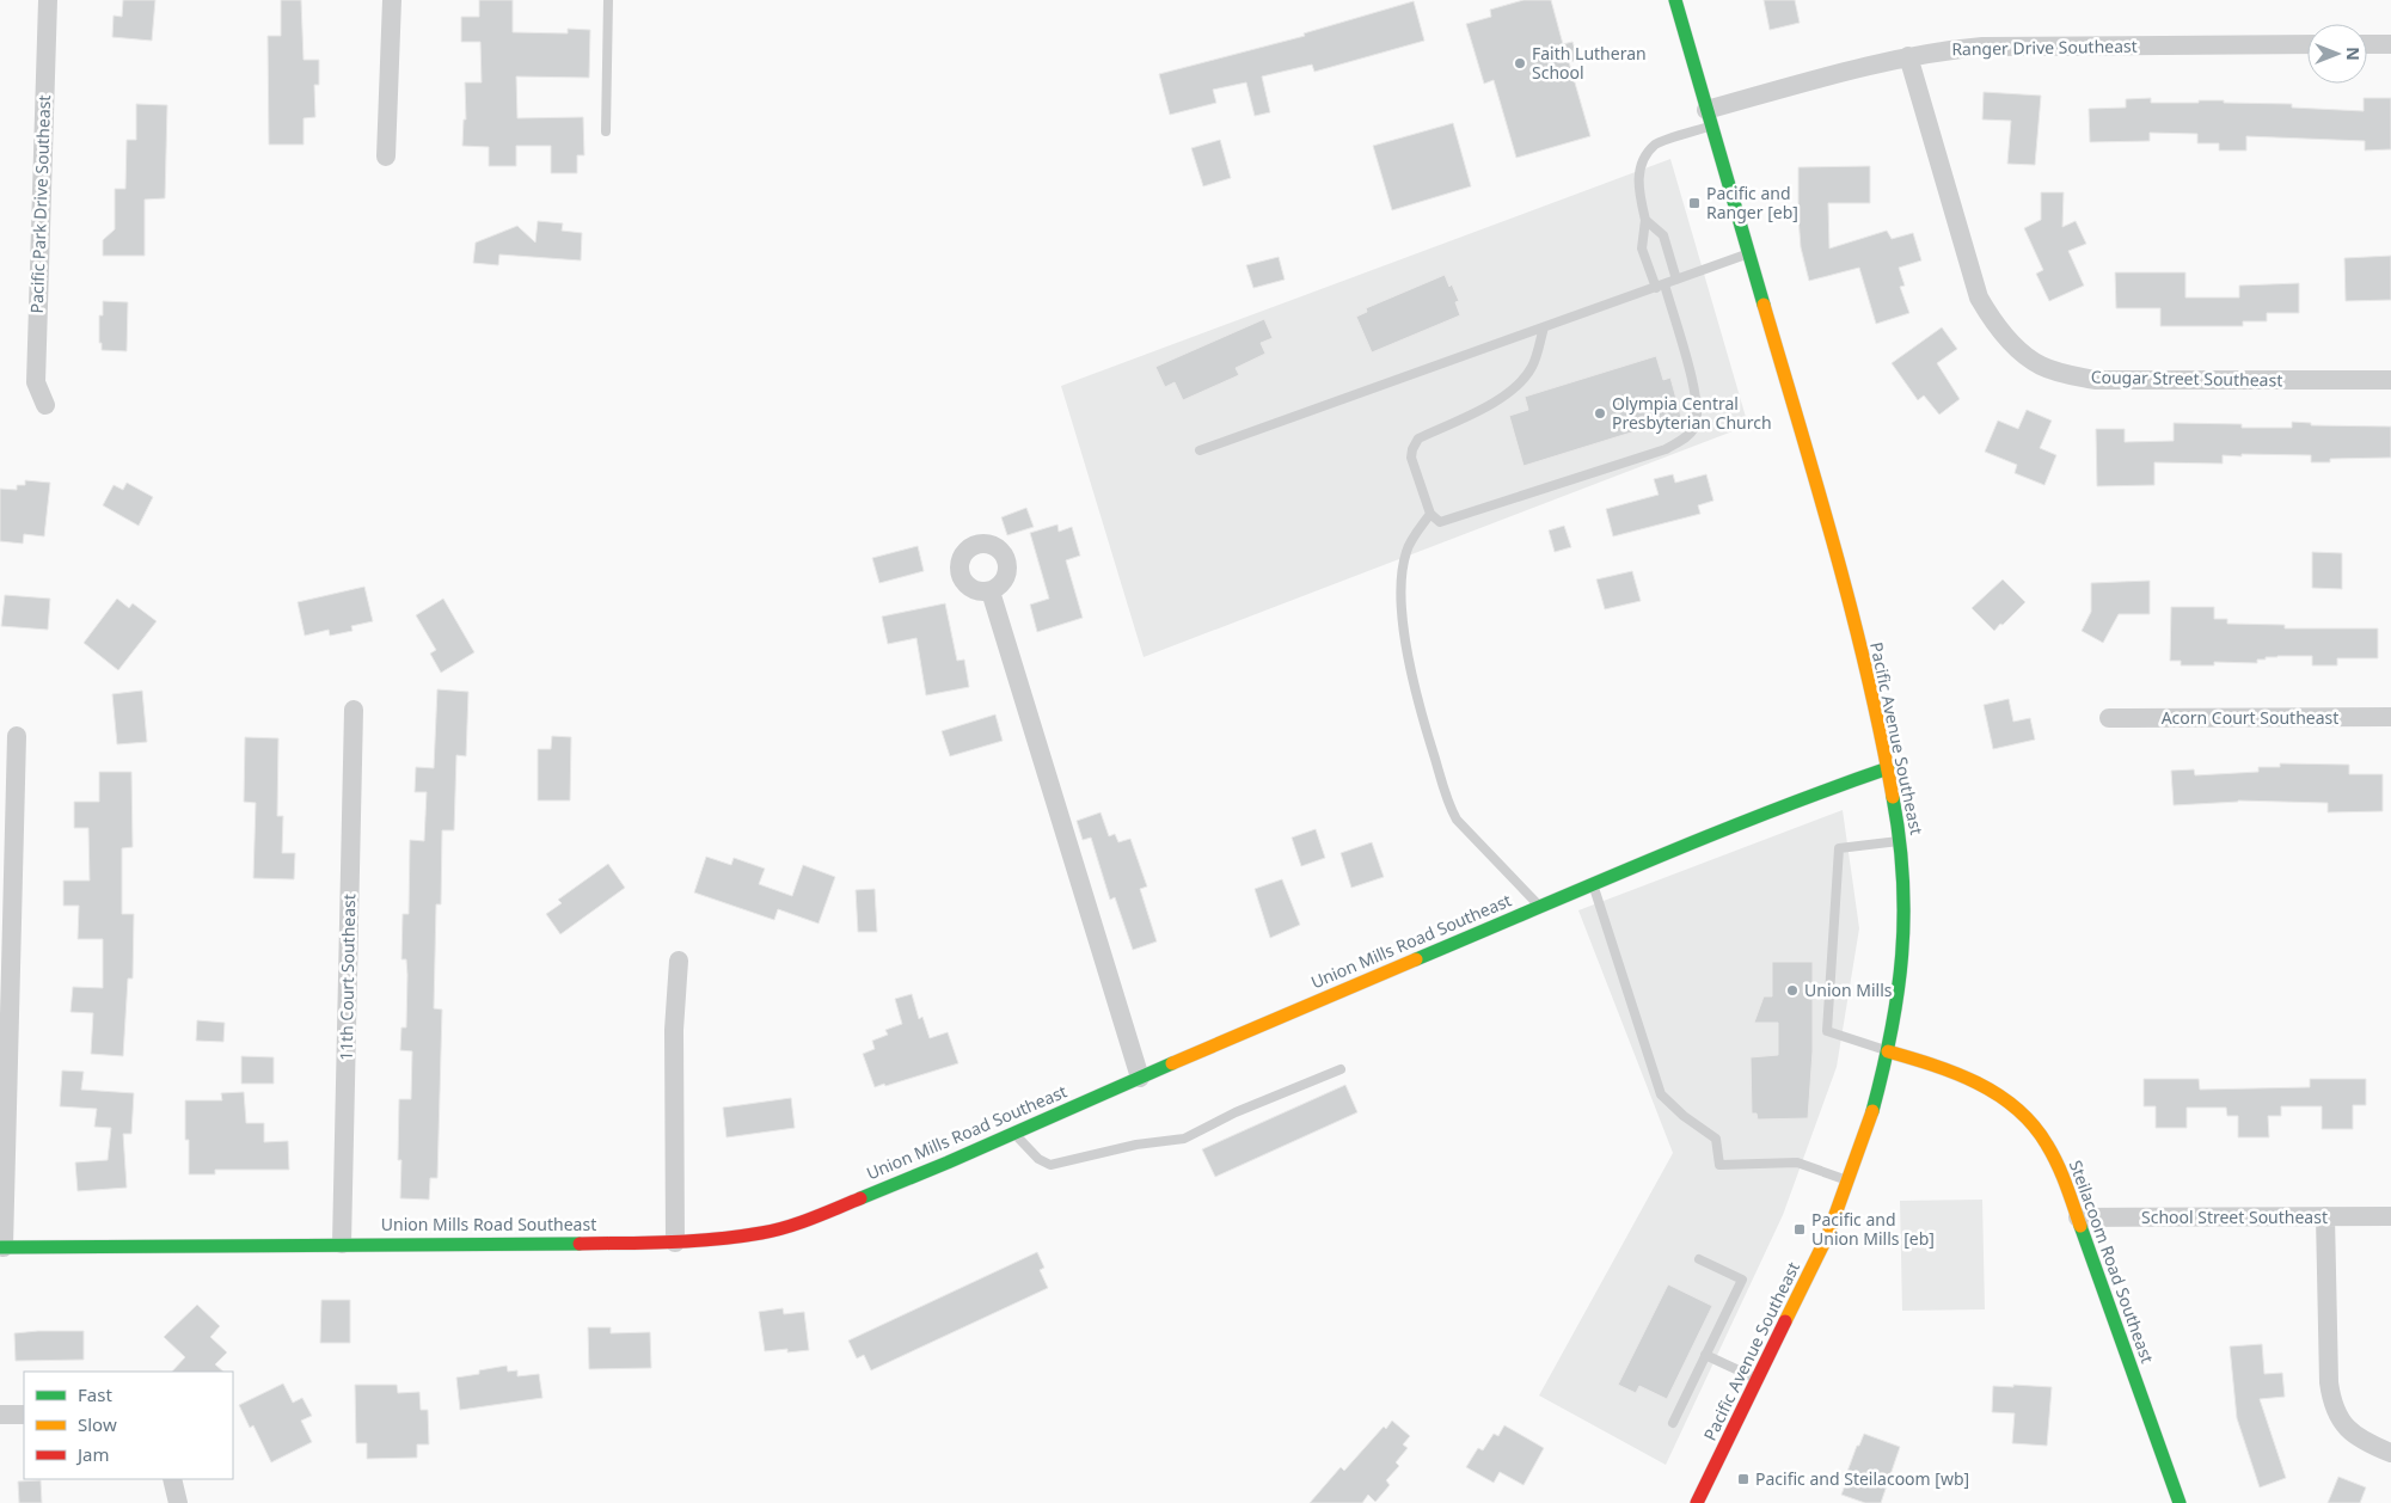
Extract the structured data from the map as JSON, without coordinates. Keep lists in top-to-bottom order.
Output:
{
  "streets": {
    "street": [
      "Ranger Drive Southeast",
      "Pacific Park Drive Southeast",
      "Cougar Street Southeast",
      "Acorn Court Southeast",
      "Pacific Avenue Southeast",
      "Union Mills Road Southeast",
      "11th Court Southeast",
      "School Street Southeast",
      "Steilacoom Road Southeast"
    ]
  },
  "crossings": [
    ["Ranger Drive Southeast", "Cougar Street Southeast"],
    ["Ranger Drive Southeast", "Pacific Avenue Southeast"],
    ["Pacific Avenue Southeast", "Union Mills Road Southeast"],
    ["Pacific Avenue Southeast", "Steilacoom Road Southeast"],
    ["Union Mills Road Southeast", "11th Court Southeast"],
    ["School Street Southeast", "Steilacoom Road Southeast"]
  ],
  "places": {
    "other": ["Faith Lutheran School", "Olympia Central Presbyterian Church", "Union Mills"],
    "transit": ["Pacific and Ranger [eb]", "Pacific and Union Mills [eb]", "Pacific and Steilacoom [wb]"]
  },
  "legend": ["Fast", "Slow", "Jam"],
  "north": "right"
}
